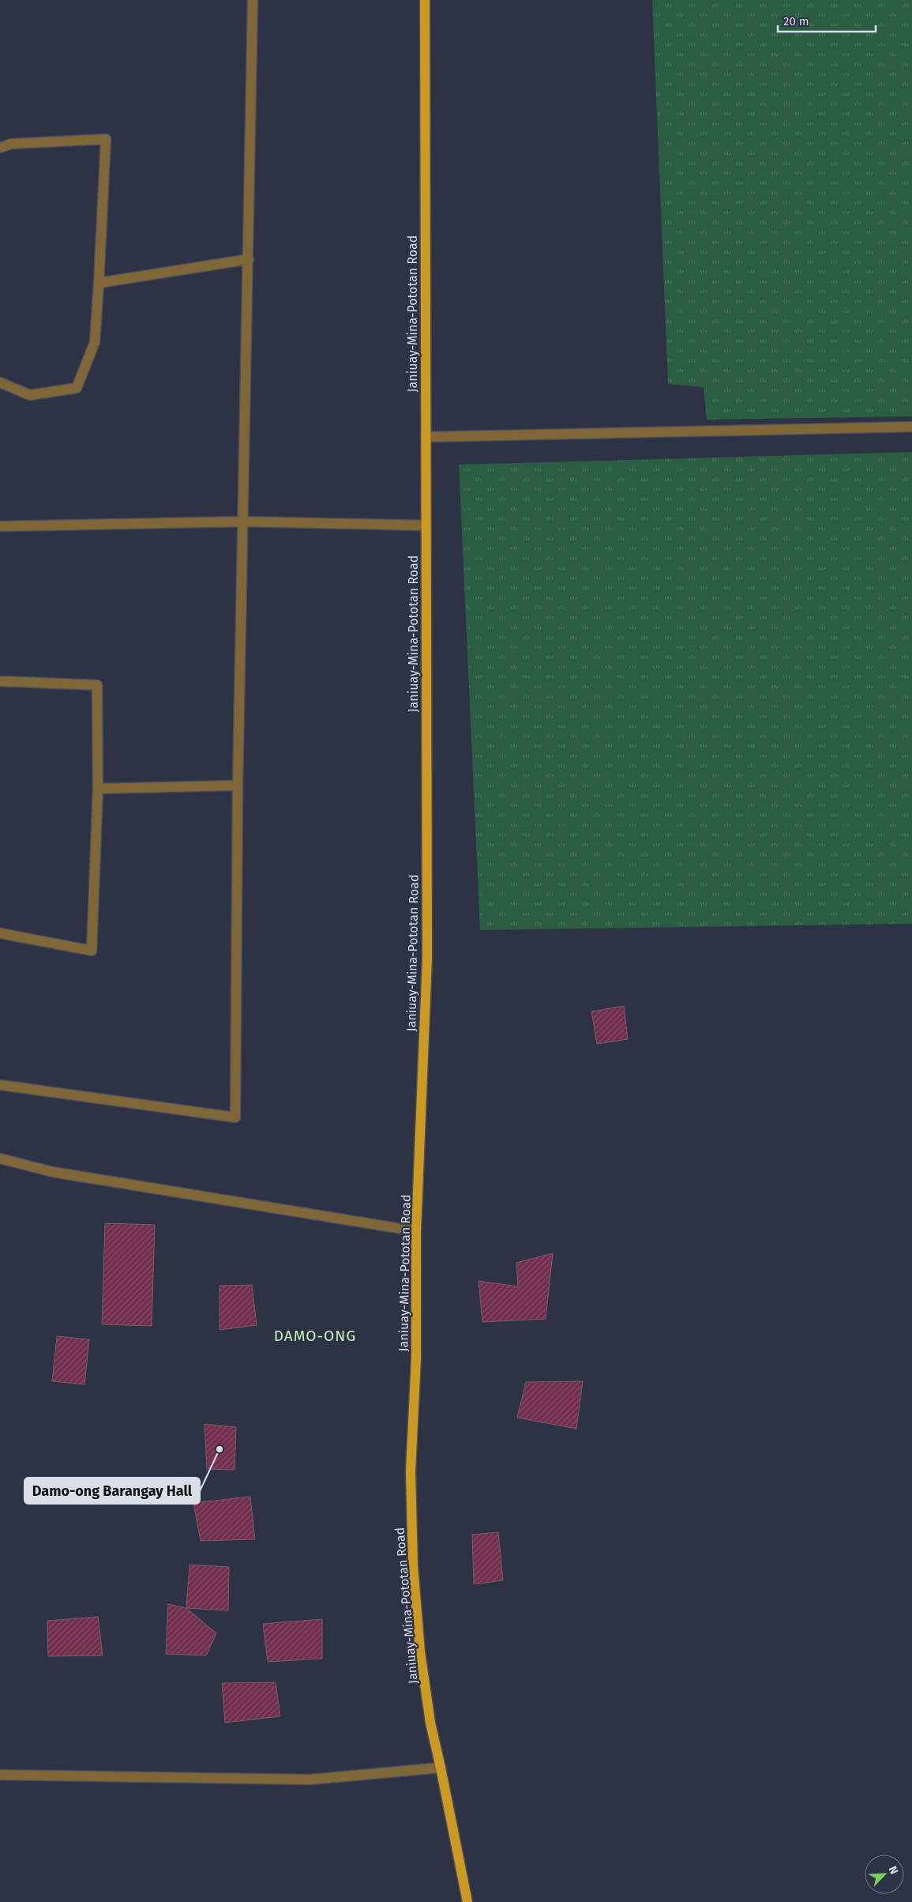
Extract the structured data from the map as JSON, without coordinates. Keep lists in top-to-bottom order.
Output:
{
  "streets": {
    "main road": ["Janiuay-Mina-Pototan Road"]
  },
  "districts": ["DAMO-ONG"],
  "places": ["Damo-ong Barangay Hall"],
  "scale_bar": "20 m",
  "north": "top right"
}
